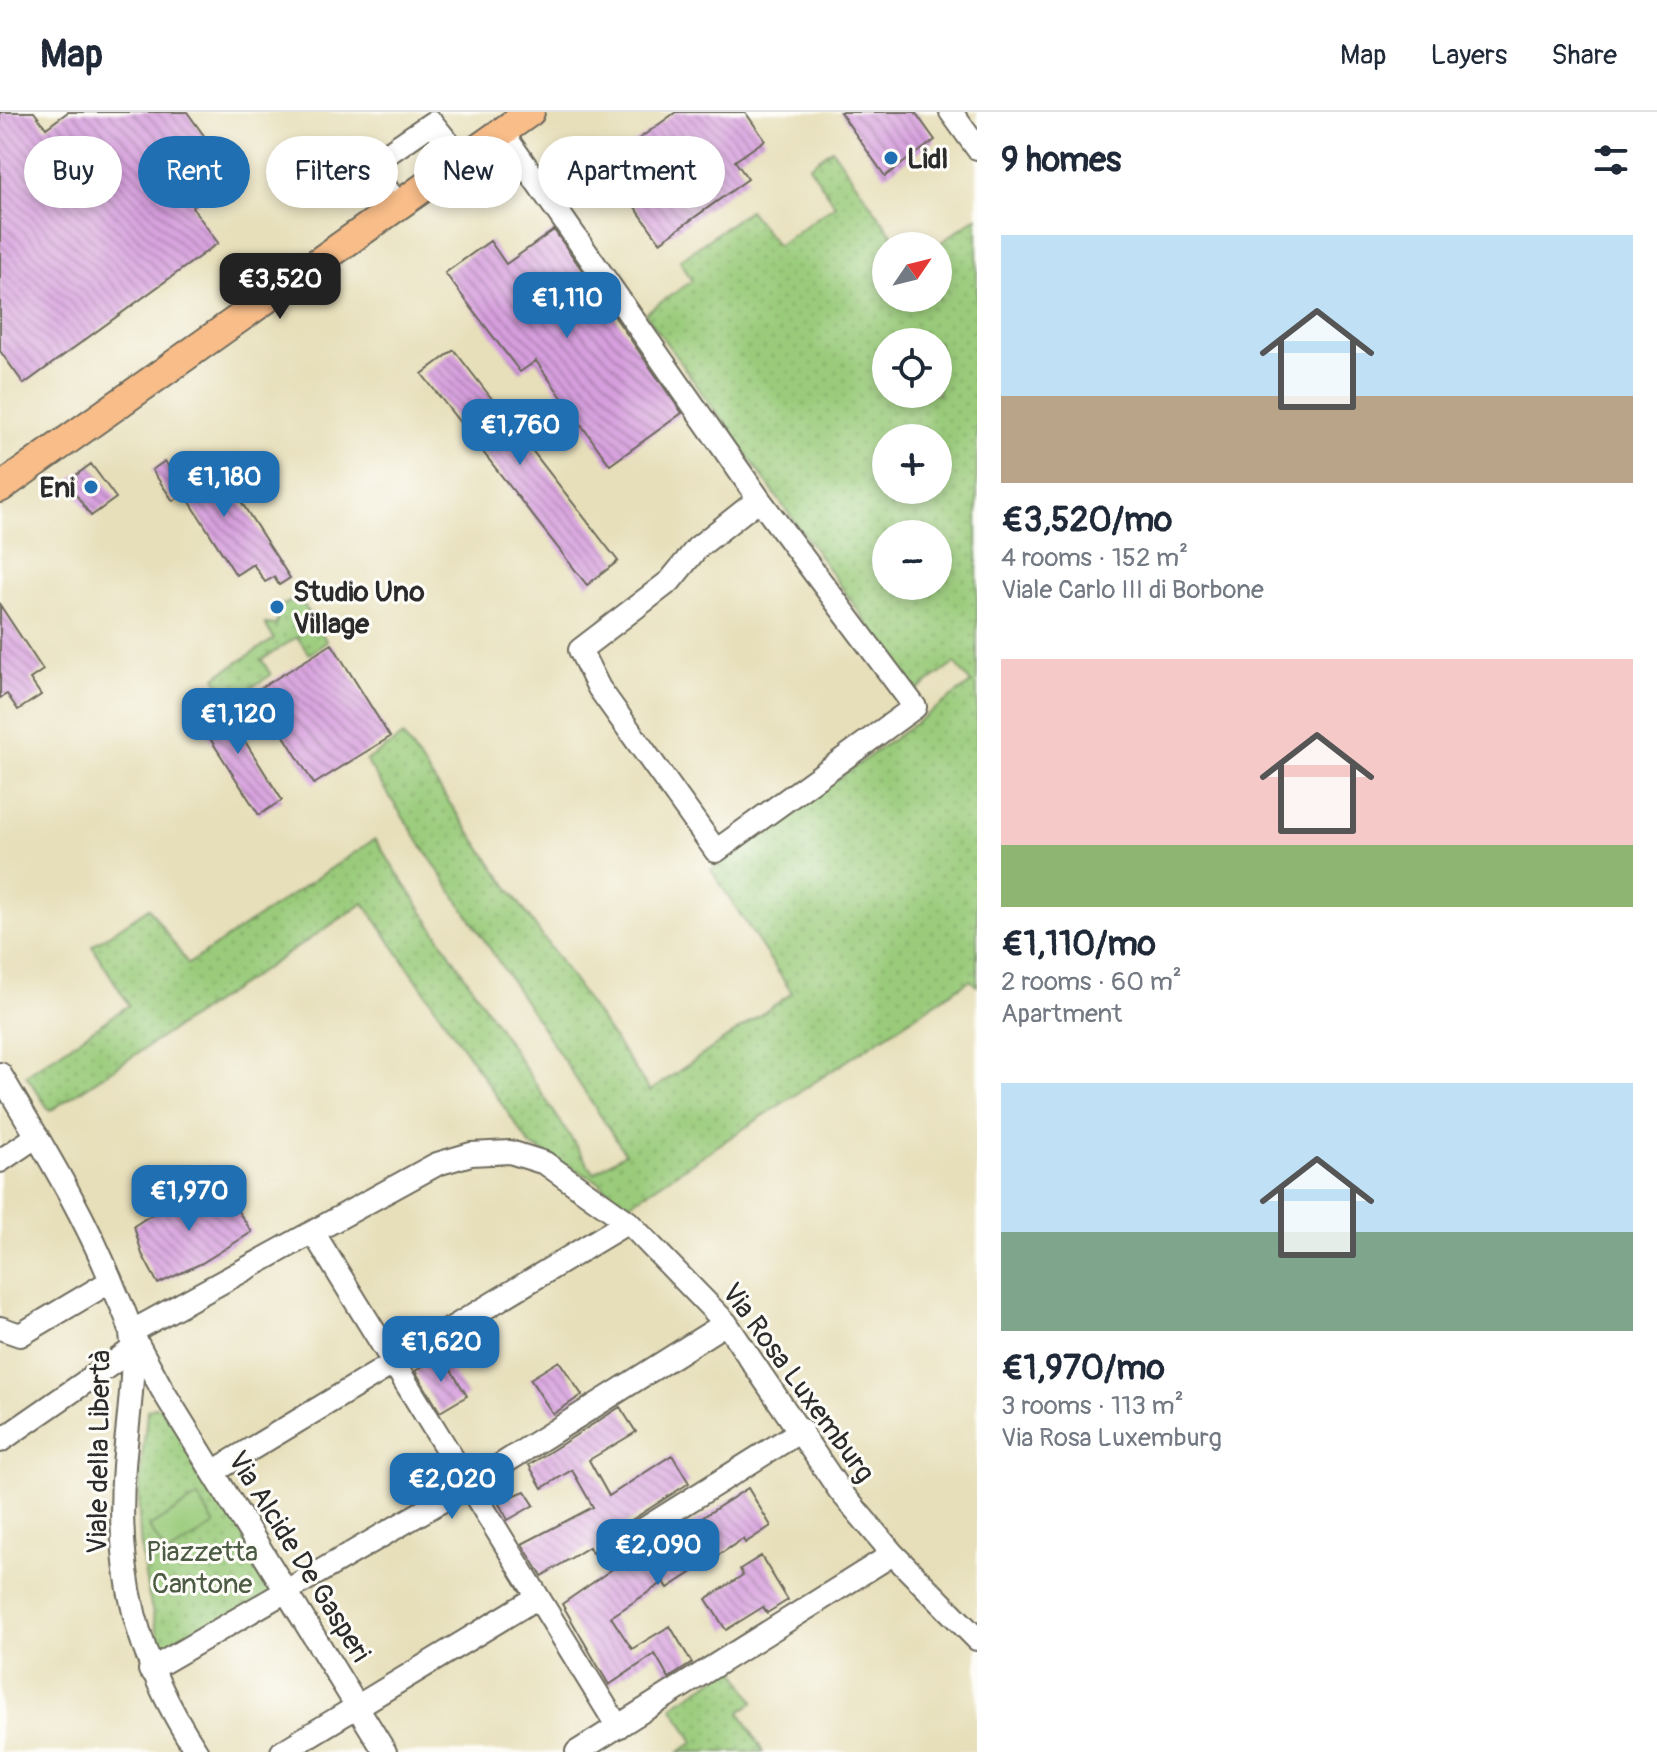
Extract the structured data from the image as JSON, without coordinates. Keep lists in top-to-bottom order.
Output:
{
  "streets": {
    "street": ["Via Rosa Luxemburg", "Viale della Libertà", "Via Alcide De Gasperi"]
  },
  "crossings": [
    ["Via Rosa Luxemburg", "Viale della Libertà"],
    ["Via Rosa Luxemburg", "Via Alcide De Gasperi"],
    ["Viale della Libertà", "Via Alcide De Gasperi"]
  ],
  "parks": ["Piazzetta Cantone"],
  "places": ["Lidl", "Eni", "Studio Uno Village"],
  "north": "top right",
  "page": {
    "header": "Map",
    "nav": ["Map", "Layers", "Share"],
    "heading": "9 homes",
    "chip": [
      "Buy",
      "Rent",
      "Filters",
      "New",
      "Apartment"
    ],
    "list": [
      {
        "name": "€3,520/mo",
        "note": "4 rooms · 152 m² · Viale Carlo III di Borbone"
      },
      {
        "name": "€1,110/mo",
        "note": "2 rooms · 60 m² · Apartment"
      },
      {
        "name": "€1,970/mo",
        "note": "3 rooms · 113 m² · Via Rosa Luxemburg"
      }
    ],
    "map_buttons": ["+", "−"],
    "price": [
      "€3,520",
      "€1,110",
      "€1,760",
      "€1,180",
      "€1,120",
      "€1,970",
      "€1,620",
      "€2,020",
      "€2,090"
    ]
  }
}
